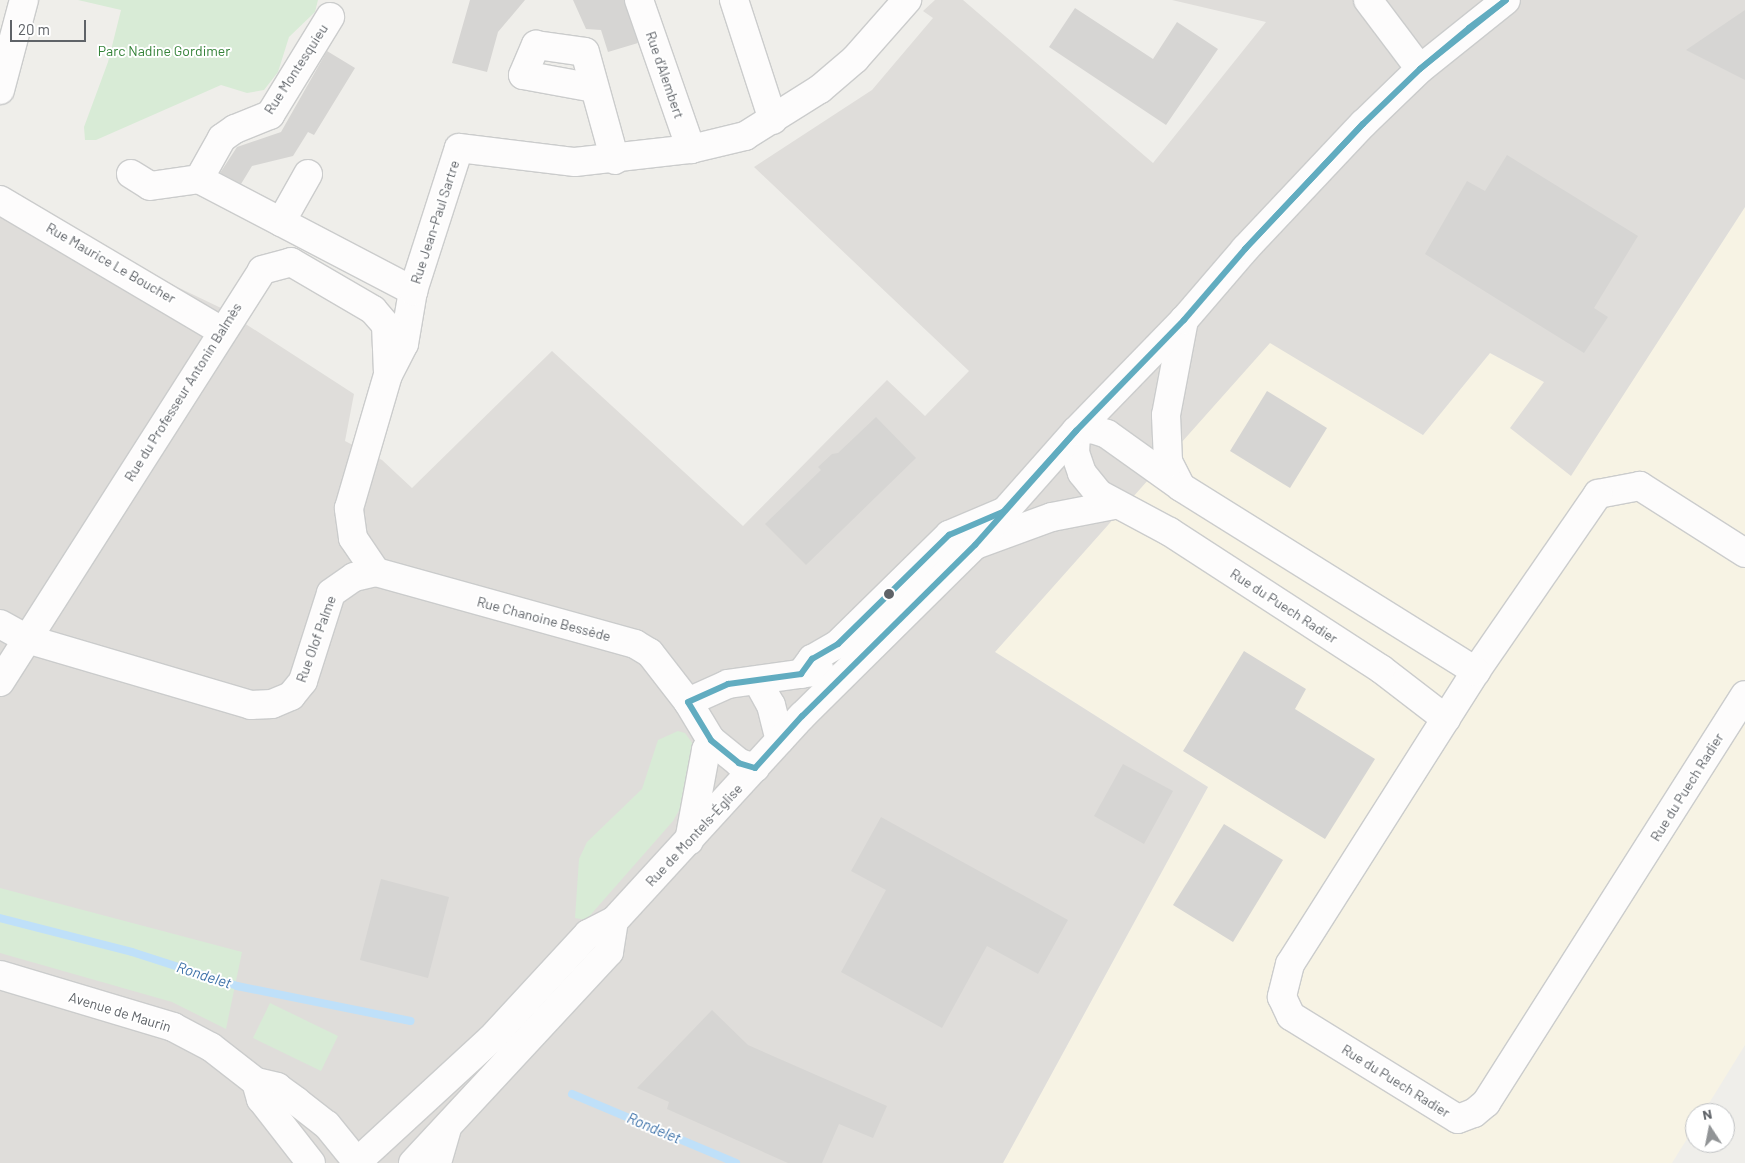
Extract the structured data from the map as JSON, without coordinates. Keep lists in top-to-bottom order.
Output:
{
  "streets": {
    "street": [
      "Rue Montesquieu",
      "Rue d'Alembert",
      "Rue Jean-Paul Sartre",
      "Rue Maurice Le Boucher",
      "Rue du Professeur Antonin Balmès",
      "Rue du Puech Radier",
      "Rue Chanoine Bessède",
      "Rue Olof Palme",
      "Rue de Montels-Église",
      "Avenue de Maurin"
    ]
  },
  "crossings": [
    ["Rue d'Alembert", "Rue Jean-Paul Sartre"],
    ["Rue Maurice Le Boucher", "Rue du Professeur Antonin Balmès"],
    ["Rue du Professeur Antonin Balmès", "Rue Olof Palme"],
    ["Rue du Puech Radier", "Rue de Montels-Église"],
    ["Rue Chanoine Bessède", "Rue Olof Palme"],
    ["Rue Chanoine Bessède", "Rue de Montels-Église"],
    ["Rue de Montels-Église", "Avenue de Maurin"]
  ],
  "water": ["Rondelet"],
  "parks": ["Parc Nadine Gordimer"],
  "scale_bar": "20 m",
  "north": "top"
}
